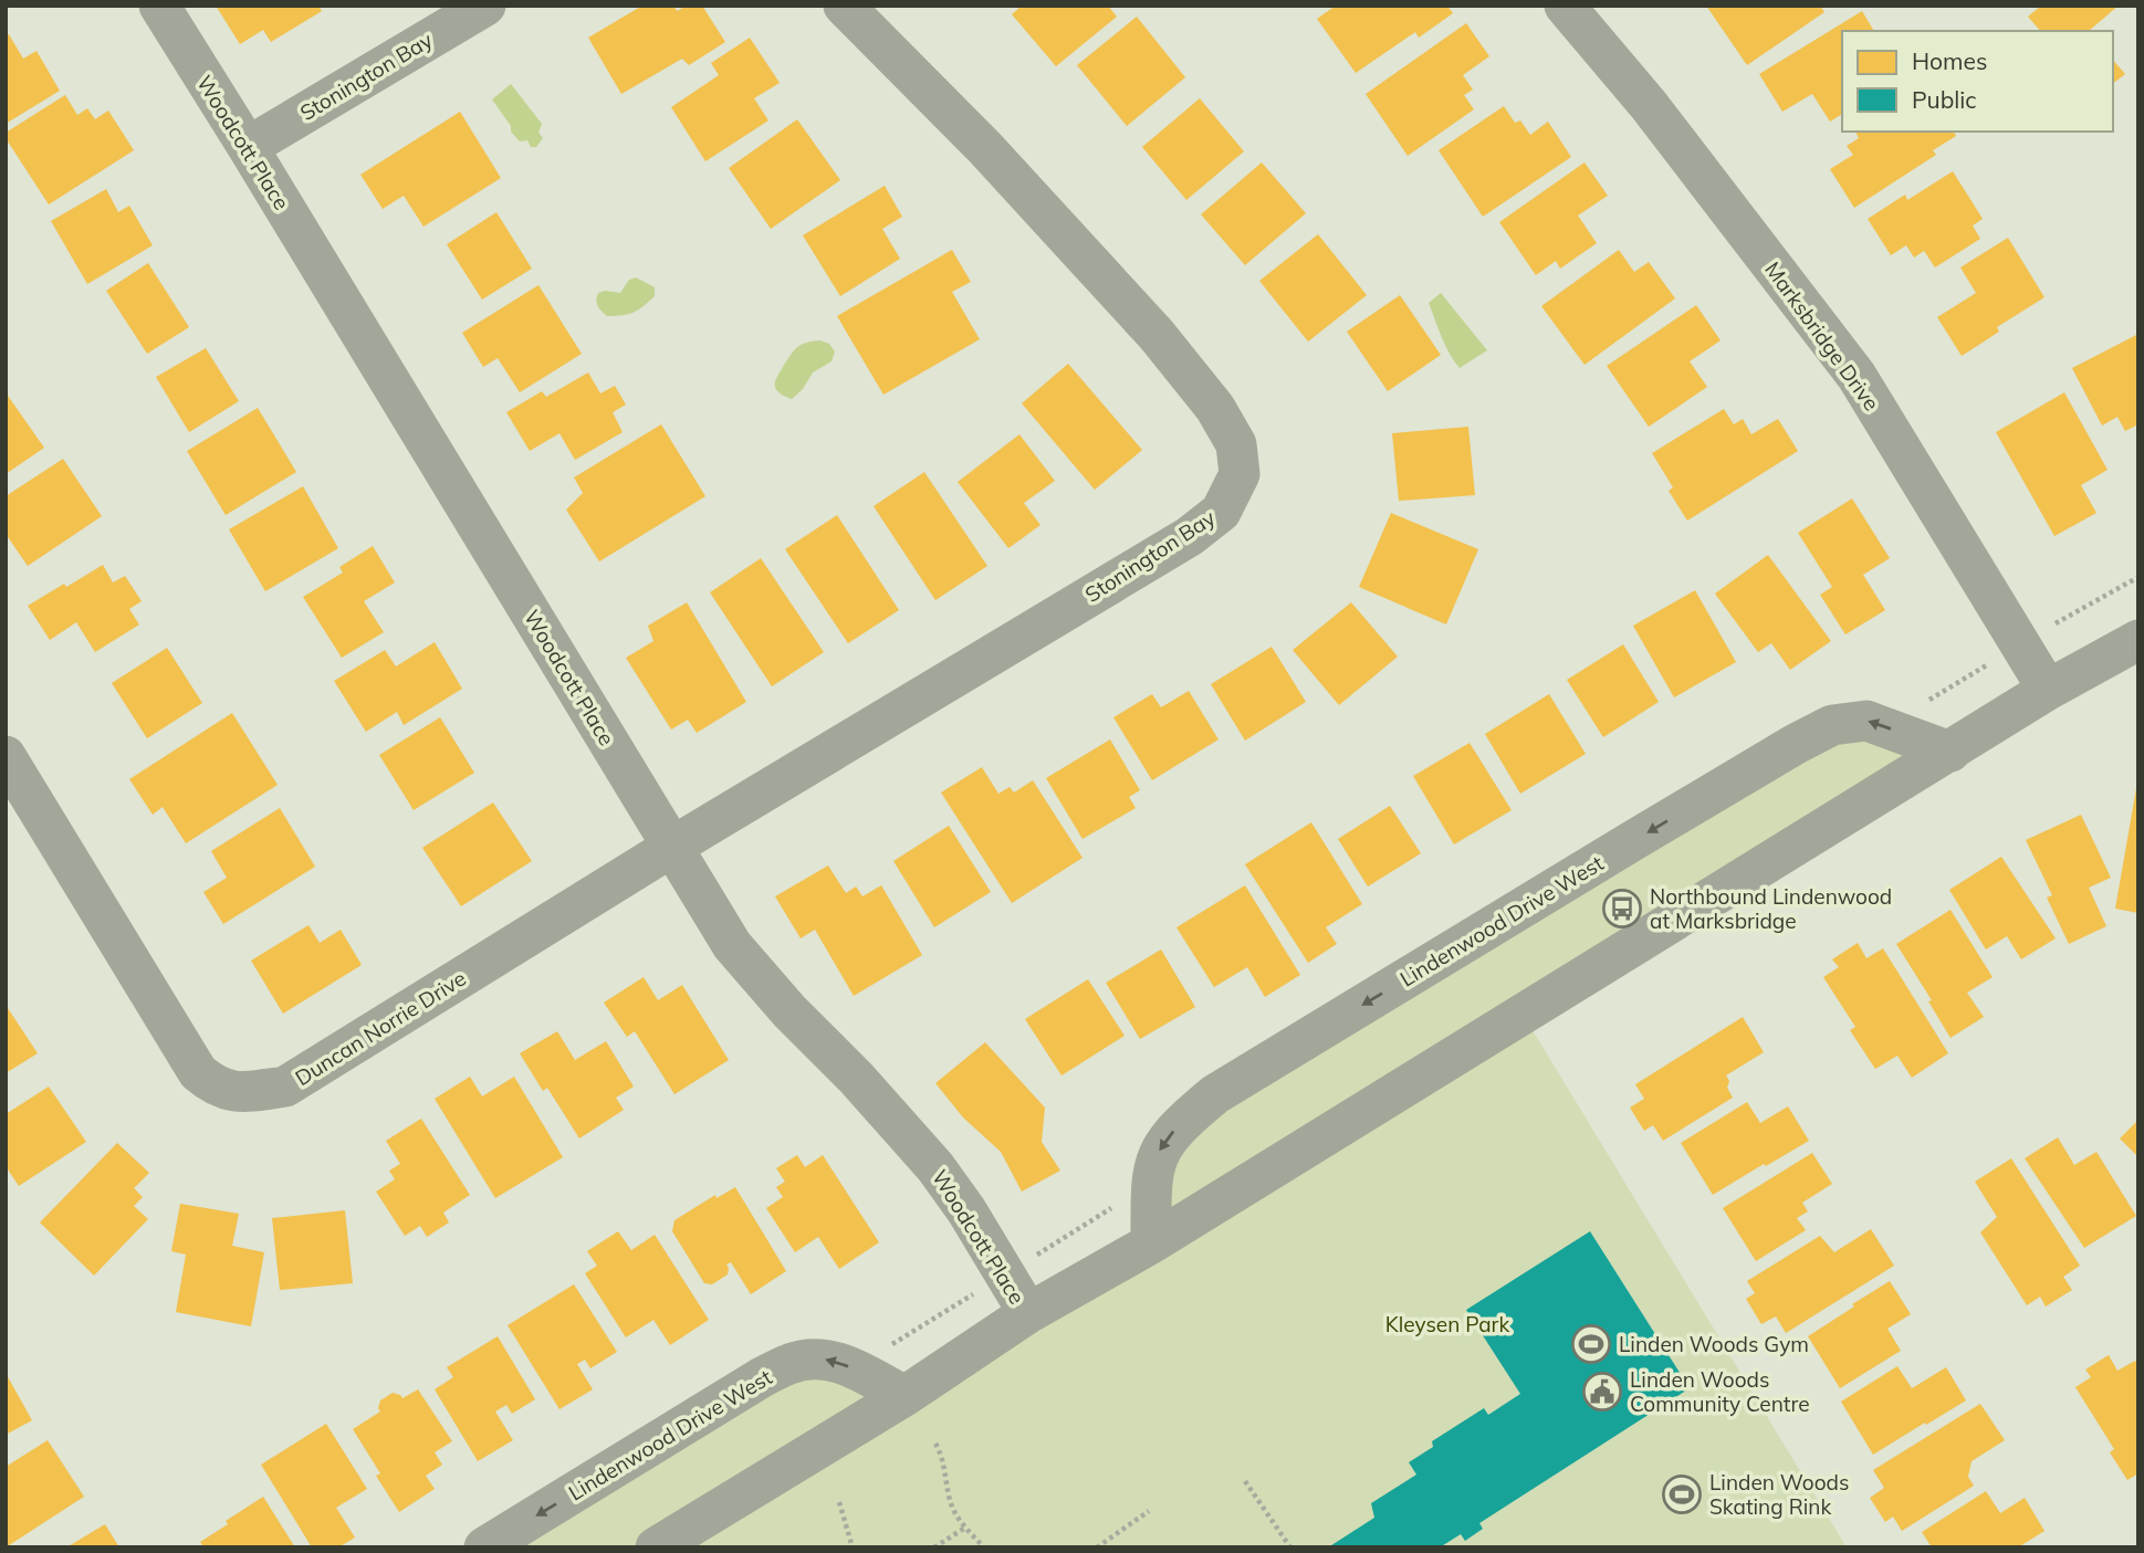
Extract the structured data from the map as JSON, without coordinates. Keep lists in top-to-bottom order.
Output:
{
  "streets": {
    "street": [
      "Stonington Bay",
      "Woodcott Place",
      "Marksbridge Drive",
      "Lindenwood Drive West",
      "Duncan Norrie Drive"
    ]
  },
  "crossings": [
    ["Stonington Bay", "Woodcott Place"],
    ["Stonington Bay", "Duncan Norrie Drive"],
    ["Woodcott Place", "Duncan Norrie Drive"]
  ],
  "parks": ["Kleysen Park"],
  "places": {
    "bus stop": ["Northbound Lindenwood at Marksbridge"],
    "sports": ["Linden Woods Gym", "Linden Woods Skating Rink"],
    "public building": ["Linden Woods Community Centre"]
  },
  "legend": ["Homes", "Public"]
}
